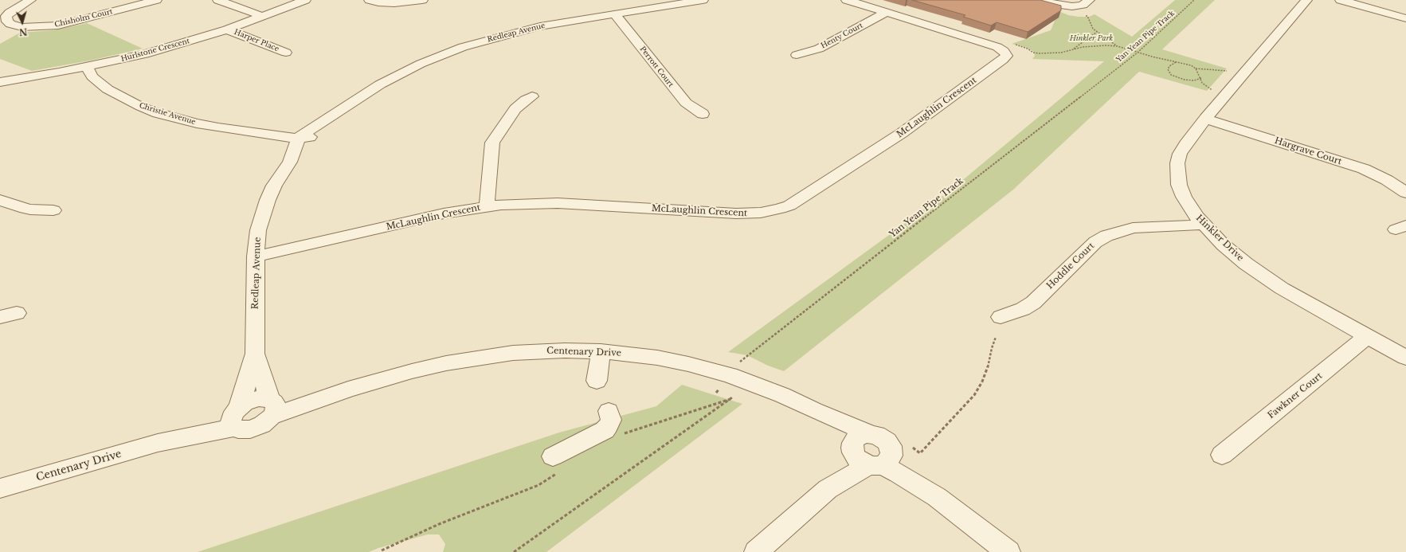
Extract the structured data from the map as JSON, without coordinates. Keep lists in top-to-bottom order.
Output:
{
  "streets": {
    "street": [
      "Chisholm Court",
      "Redleap Avenue",
      "Henty Court",
      "Harper Place",
      "Hurlstone Crescent",
      "Perrott Court",
      "McLaughlin Crescent",
      "Christie Avenue",
      "Hargrave Court",
      "Hinkler Drive",
      "Hoddle Court",
      "Centenary Drive",
      "Fawkner Court"
    ],
    "path": ["Yan Yean Pipe Track"]
  },
  "crossings": [
    ["Redleap Avenue", "Perrott Court"],
    ["Redleap Avenue", "McLaughlin Crescent"],
    ["Redleap Avenue", "Christie Avenue"],
    ["Redleap Avenue", "Centenary Drive"],
    ["Henty Court", "McLaughlin Crescent"],
    ["Harper Place", "Hurlstone Crescent"],
    ["Hurlstone Crescent", "Christie Avenue"],
    ["Hargrave Court", "Hinkler Drive"],
    ["Hinkler Drive", "Hoddle Court"],
    ["Hinkler Drive", "Fawkner Court"]
  ],
  "parks": ["Hinkler Park"],
  "north": "bottom"
}
